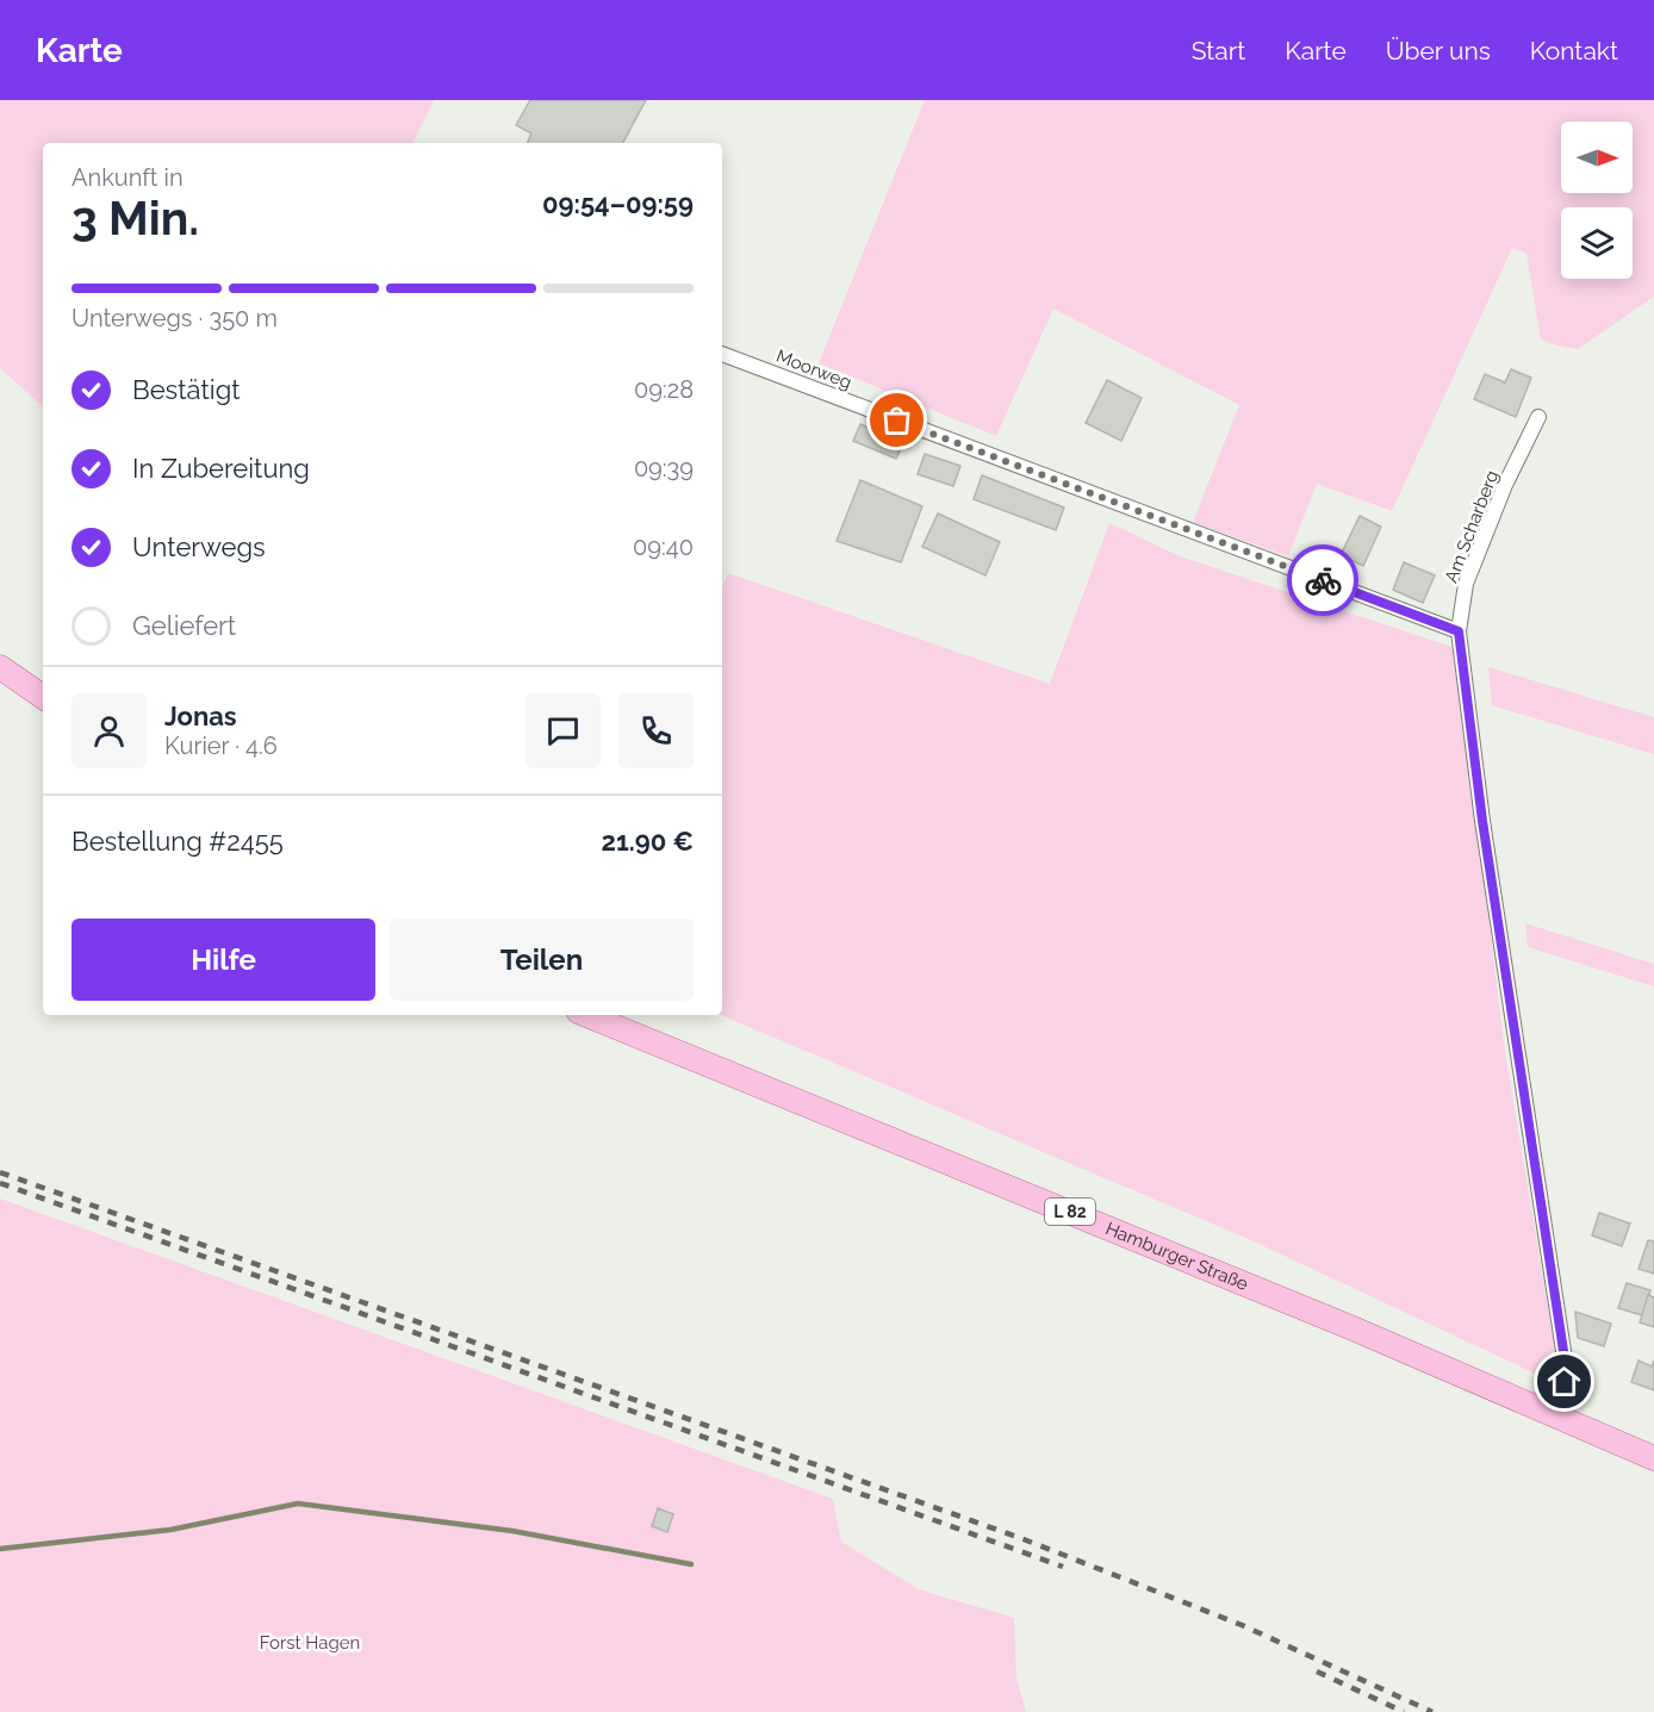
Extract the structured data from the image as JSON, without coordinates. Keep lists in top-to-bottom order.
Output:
{
  "streets": {
    "main road": ["L 82", "Hamburger Straße"],
    "street": ["Moorweg", "Am Scharberg"]
  },
  "crossings": [
    ["Moorweg", "Am Scharberg"],
    ["Am Scharberg", "Hamburger Straße"]
  ],
  "parks": ["Forst Hagen"],
  "north": "right",
  "page": {
    "header": "Karte",
    "nav": [
      "Start",
      "Karte",
      "Über uns",
      "Kontakt"
    ],
    "heading": ["3 Min.", "Ankunft in", "09:54–09:59"],
    "panel": [
      "Jonas",
      "Kurier · 4.6",
      "Bestellung #2455",
      "21.90 €"
    ],
    "bar": "Unterwegs · 350 m",
    "list": [
      ["Bestätigt", "09:28"],
      ["In Zubereitung", "09:39"],
      ["Unterwegs", "09:40"],
      "Geliefert"
    ],
    "buttons": ["Hilfe", "Teilen"]
  }
}
